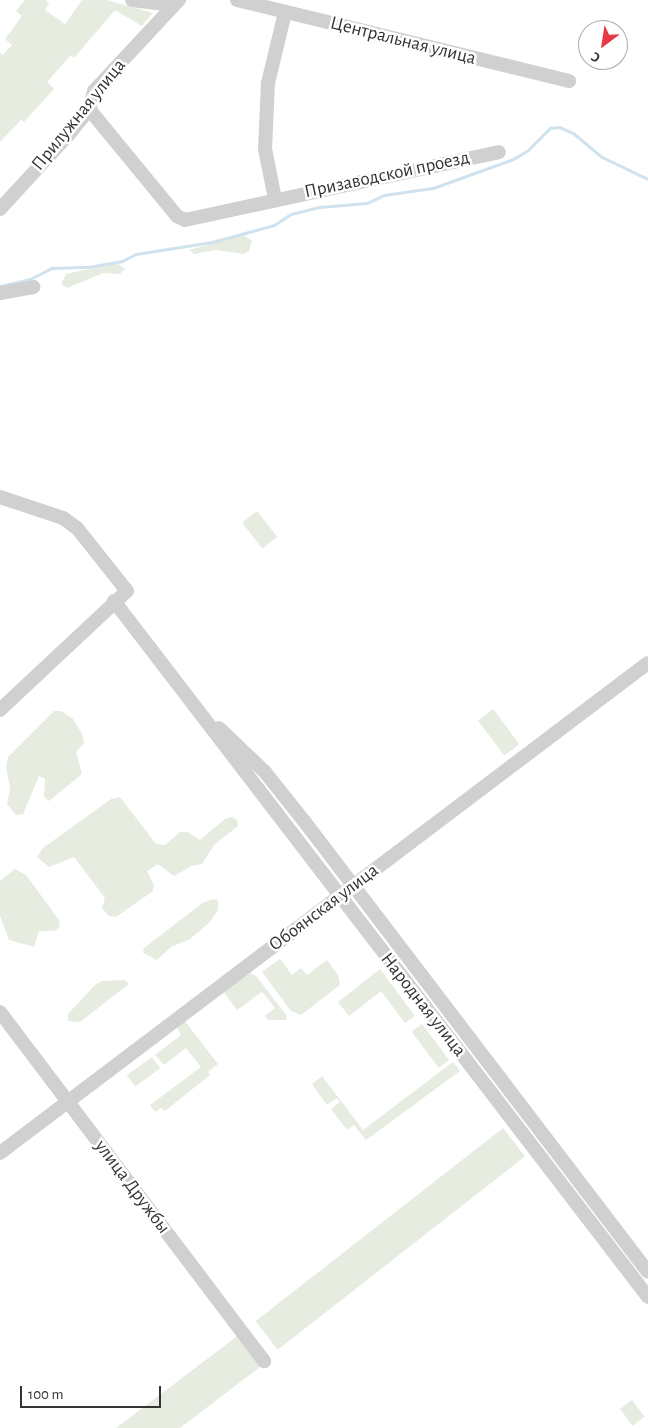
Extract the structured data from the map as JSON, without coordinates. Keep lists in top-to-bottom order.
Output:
{
  "streets": {
    "street": [
      "Центральная улица",
      "Прилужная улица",
      "Призаводской проезд",
      "Обоянская улица",
      "Народная улица",
      "улица Дружбы"
    ]
  },
  "crossings": [
    ["Прилужная улица", "Призаводской проезд"],
    ["Обоянская улица", "Народная улица"],
    ["Обоянская улица", "улица Дружбы"]
  ],
  "scale_bar": "100 m",
  "north": "bottom left"
}
